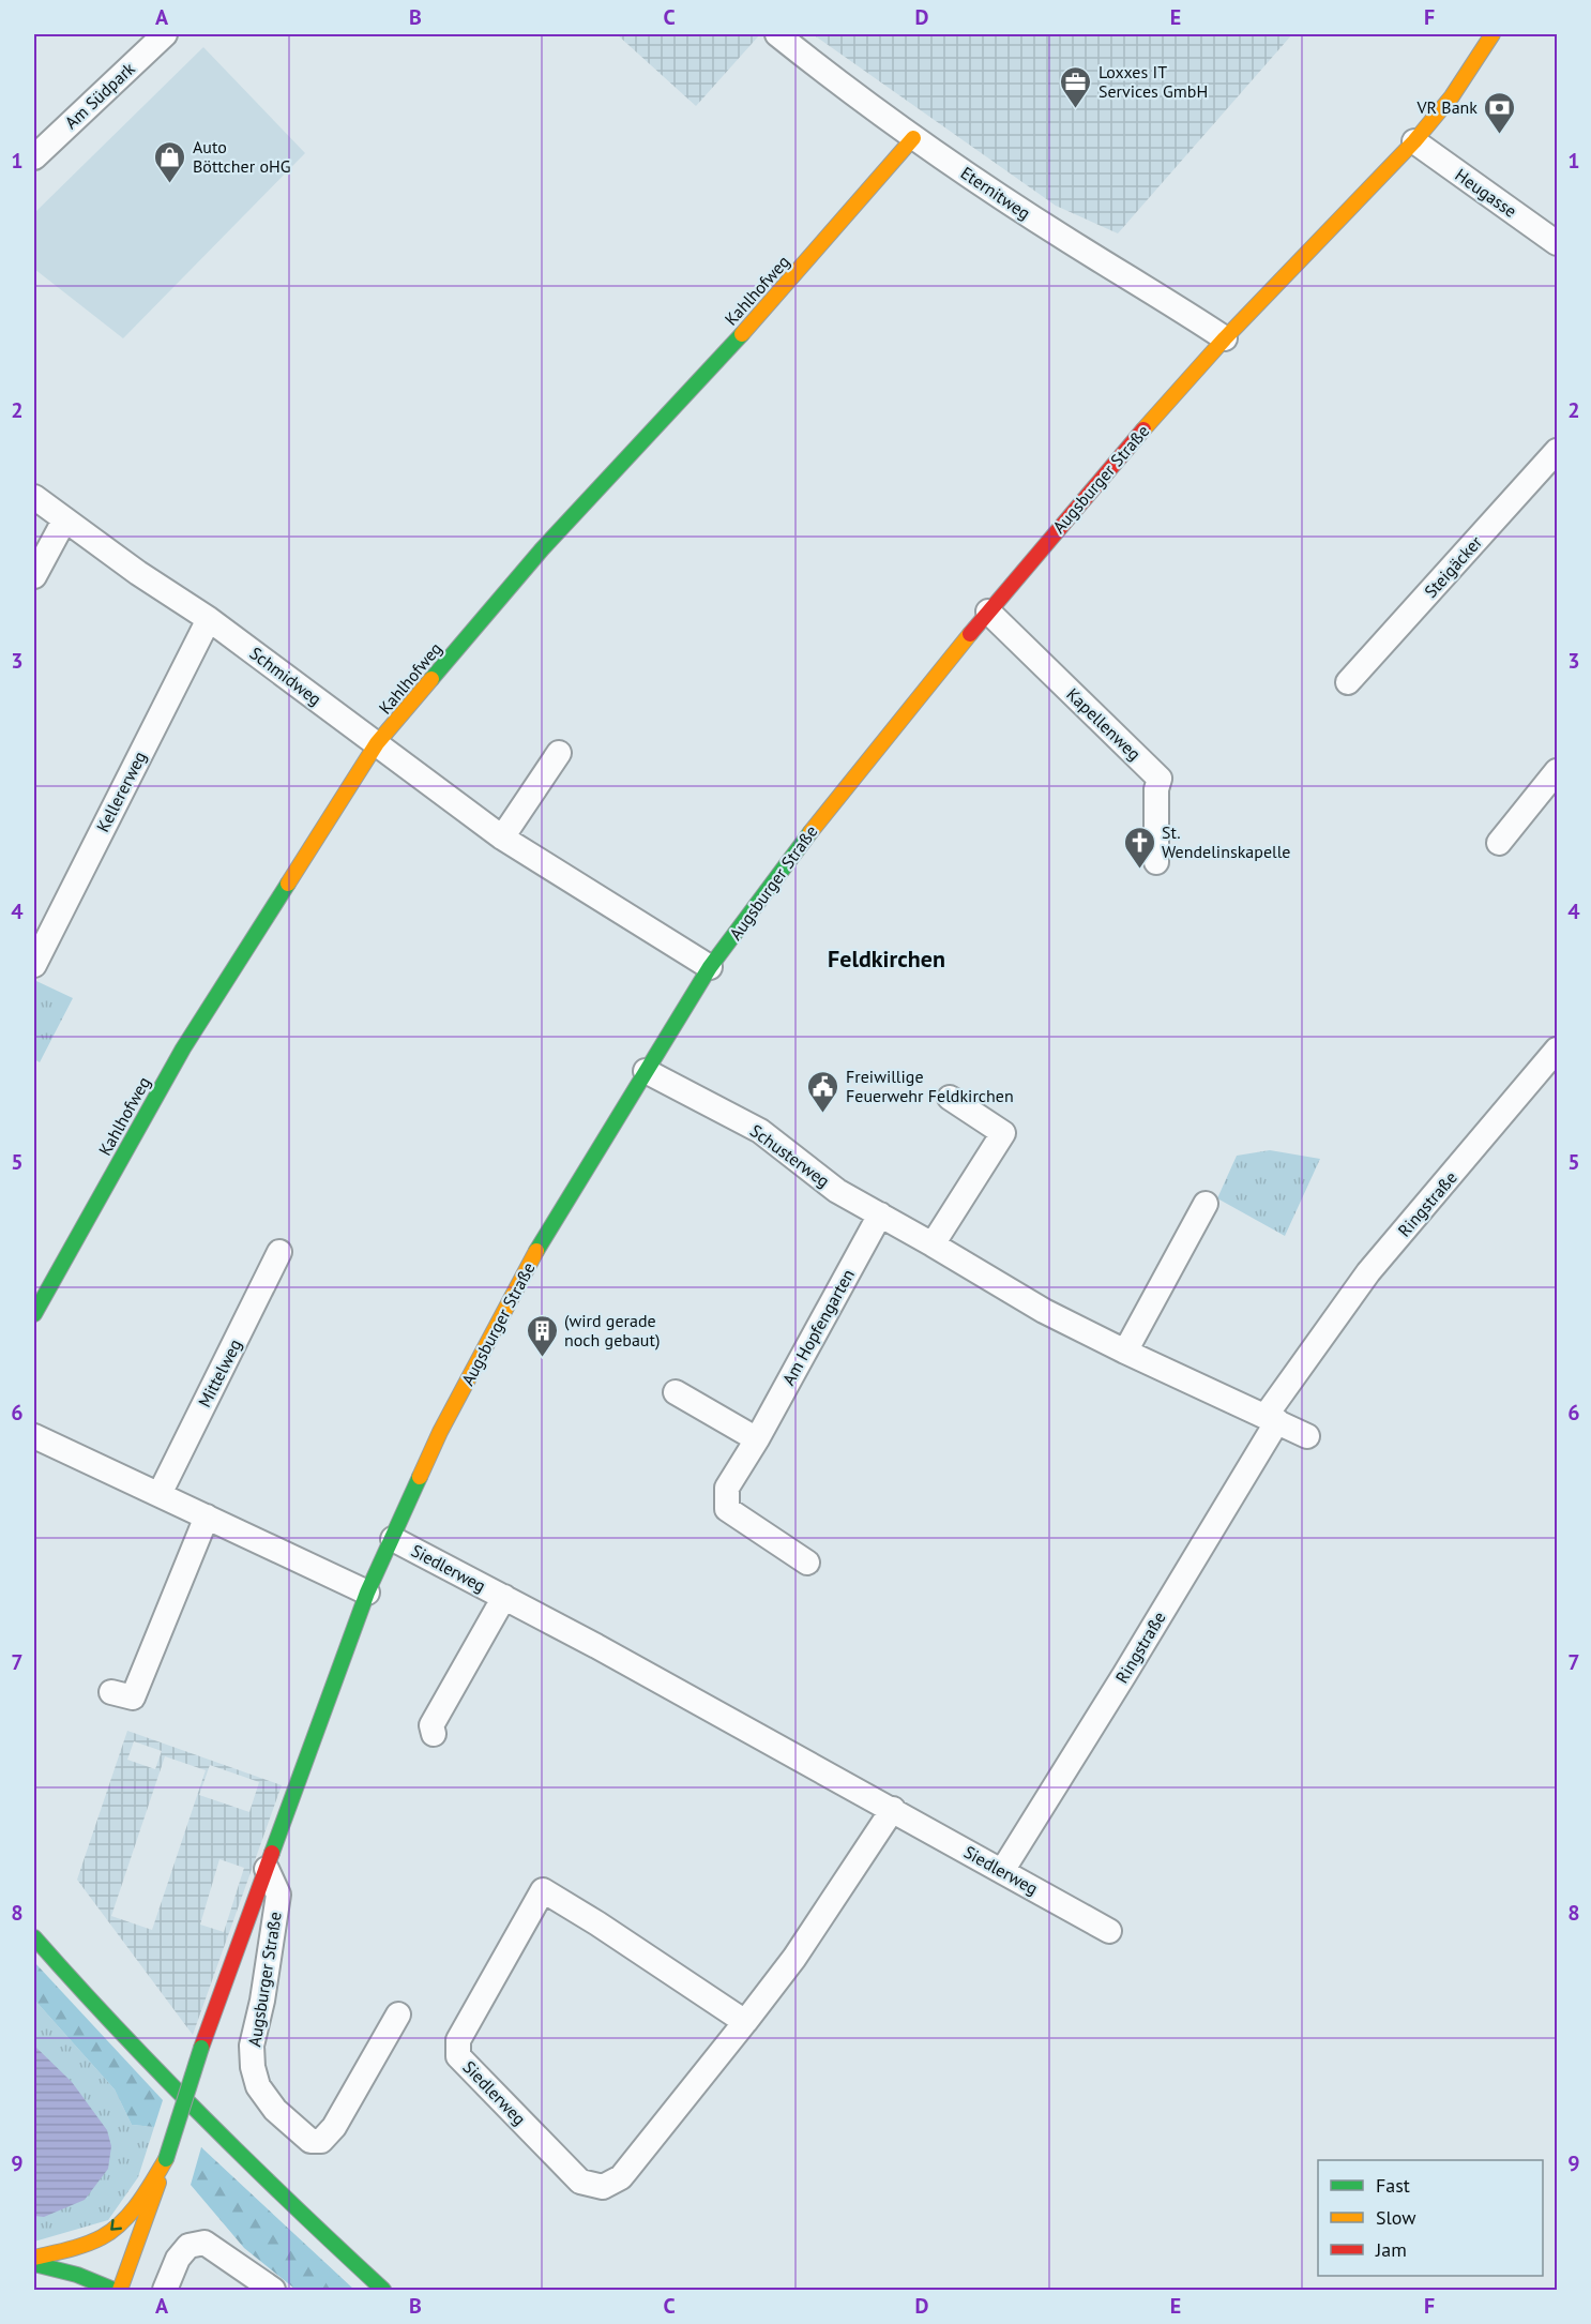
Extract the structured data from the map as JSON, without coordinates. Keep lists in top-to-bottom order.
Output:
{
  "streets": {
    "main road": ["Kahlhofweg", "Augsburger Straße"],
    "street": [
      "Am Südpark",
      "Eternitweg",
      "Heugasse",
      "Steigäcker",
      "Schmidweg",
      "Kapellenweg",
      "Kellererweg",
      "Schusterweg",
      "Ringstraße",
      "Am Hopfengarten",
      "Mittelweg",
      "Siedlerweg"
    ]
  },
  "crossings": [
    ["Eternitweg", "Kahlhofweg"],
    ["Eternitweg", "Augsburger Straße"],
    ["Heugasse", "Augsburger Straße"],
    ["Kahlhofweg", "Schmidweg"],
    ["Augsburger Straße", "Schmidweg"],
    ["Augsburger Straße", "Kapellenweg"],
    ["Augsburger Straße", "Schusterweg"],
    ["Augsburger Straße", "Siedlerweg"],
    ["Schmidweg", "Kellererweg"],
    ["Schusterweg", "Ringstraße"],
    ["Schusterweg", "Am Hopfengarten"],
    ["Ringstraße", "Siedlerweg"]
  ],
  "districts": ["Feldkirchen"],
  "places": {
    "office": ["Loxxes IT Services GmbH"],
    "bank": ["VR Bank"],
    "shop": ["Auto Böttcher oHG"],
    "church": ["St. Wendelinskapelle"],
    "public building": ["Freiwillige Feuerwehr Feldkirchen"],
    "building": ["(wird gerade noch gebaut)"]
  },
  "legend": ["Fast", "Slow", "Jam"],
  "grid": {
    "columns": [
      "A",
      "B",
      "C",
      "D",
      "E",
      "F"
    ],
    "rows": [
      "1",
      "2",
      "3",
      "4",
      "5",
      "6",
      "7",
      "8",
      "9"
    ]
  }
}
